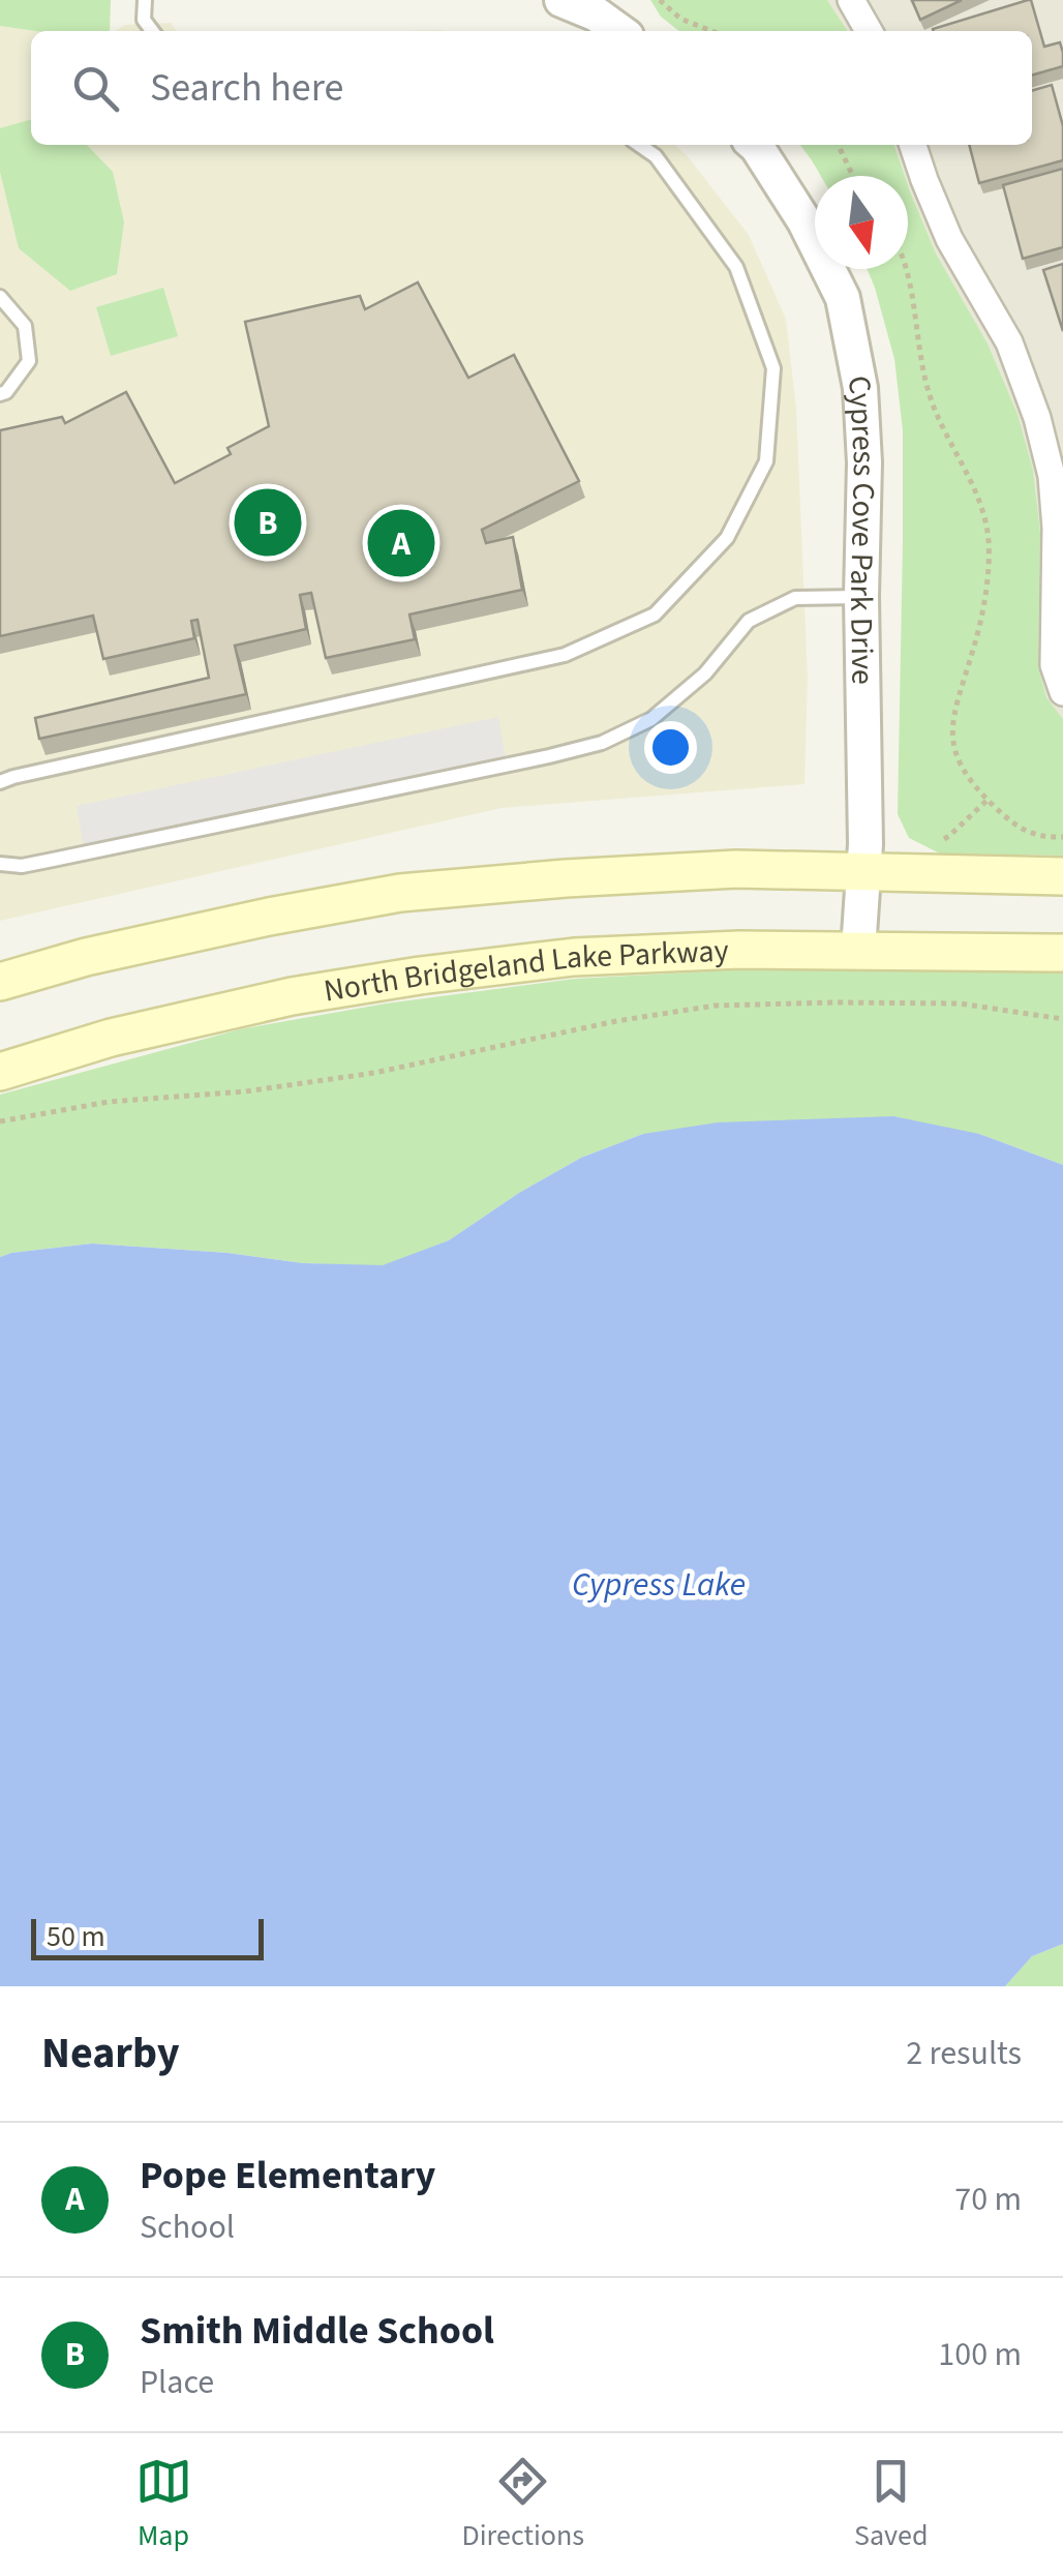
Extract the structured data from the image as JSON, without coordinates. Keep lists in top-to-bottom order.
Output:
{
  "streets": {
    "main road": ["North Bridgeland Lake Parkway"],
    "street": ["Cypress Cove Park Drive"]
  },
  "crossings": [
    ["Cypress Cove Park Drive", "North Bridgeland Lake Parkway"]
  ],
  "water": ["Cypress Lake"],
  "scale_bar": "50 m",
  "north": "bottom",
  "page": {
    "search": "Search here",
    "pins": ["B", "A"],
    "scale": "50 m",
    "heading": ["Nearby", "2 results"],
    "list": [
      {
        "mark": "A",
        "name": "Pope Elementary",
        "note": "School",
        "value": "70 m"
      },
      {
        "mark": "B",
        "name": "Smith Middle School",
        "note": "Place",
        "value": "100 m"
      }
    ],
    "nav": ["Map", "Directions", "Saved"]
  }
}
